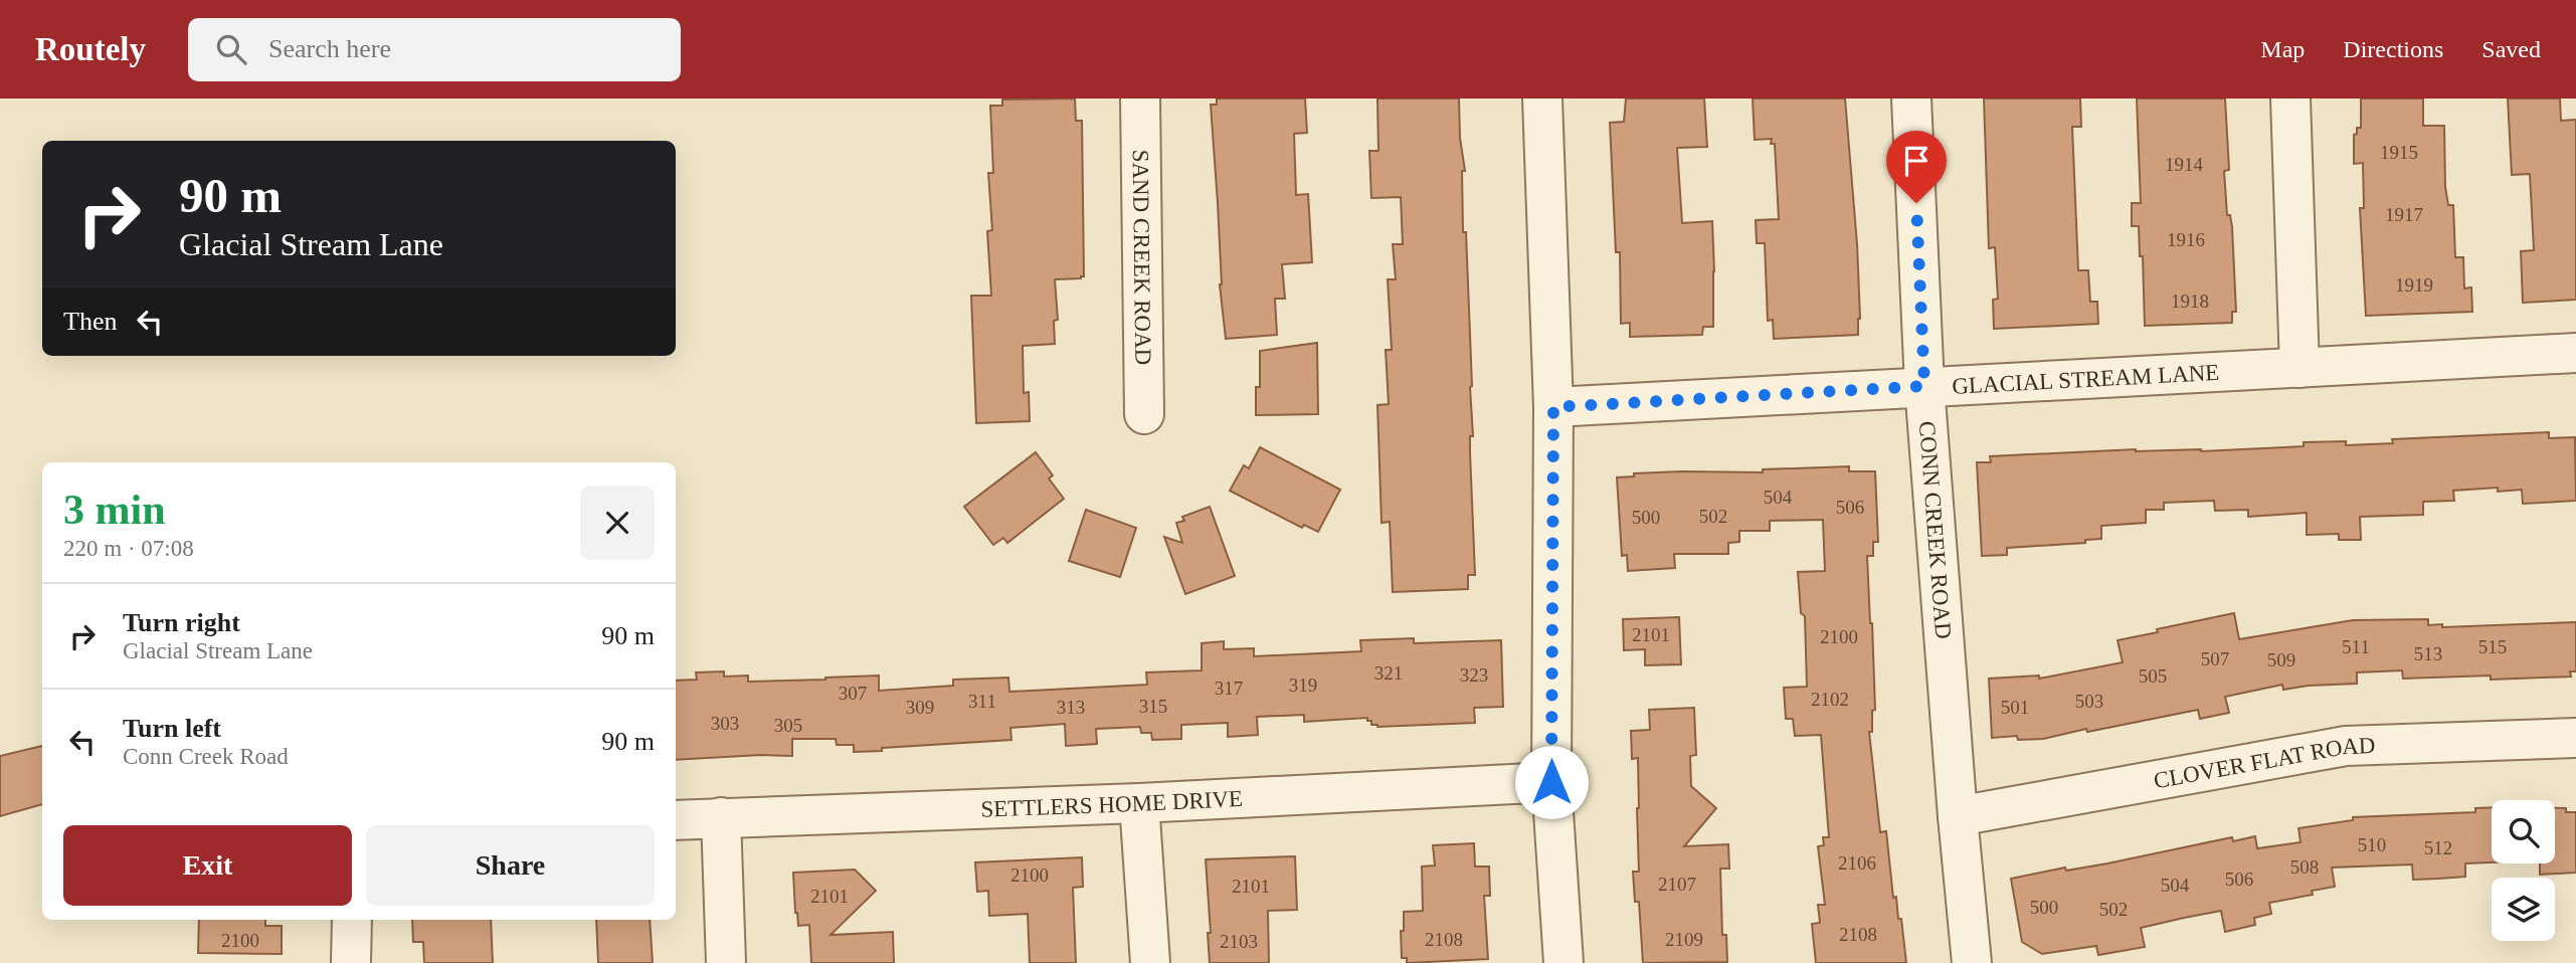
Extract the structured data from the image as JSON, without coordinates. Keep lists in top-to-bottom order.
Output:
{
  "streets": {
    "street": [
      "SAND CREEK ROAD",
      "GLACIAL STREAM LANE",
      "CONN CREEK ROAD",
      "CLOVER FLAT ROAD",
      "SETTLERS HOME DRIVE"
    ]
  },
  "crossings": [
    ["GLACIAL STREAM LANE", "CONN CREEK ROAD"],
    ["CONN CREEK ROAD", "CLOVER FLAT ROAD"]
  ],
  "house_numbers": [
    "1915",
    "1914",
    "1917",
    "1916",
    "1919",
    "1918",
    "504",
    "506",
    "502",
    "500",
    "2101",
    "2100",
    "511",
    "515",
    "513",
    "507",
    "509",
    "321",
    "323",
    "505",
    "319",
    "317",
    "307",
    "2102",
    "311",
    "503",
    "315",
    "309",
    "313",
    "501",
    "303",
    "305",
    "510",
    "512",
    "2106",
    "508",
    "2100",
    "506",
    "2107",
    "504",
    "2101",
    "2101",
    "500",
    "502",
    "2108",
    "2108",
    "2109",
    "2100",
    "2103"
  ],
  "page": {
    "header": "Routely",
    "search": "Search here",
    "nav": ["Map", "Directions", "Saved"],
    "turn": ["90 m", "Glacial Stream Lane"],
    "then": "Then",
    "heading": ["3 min", "220 m · 07:08"],
    "list": [
      {
        "name": "Turn right",
        "note": "Glacial Stream Lane",
        "value": "90 m"
      },
      {
        "name": "Turn left",
        "note": "Conn Creek Road",
        "value": "90 m"
      }
    ],
    "buttons": ["Exit", "Share"]
  }
}
